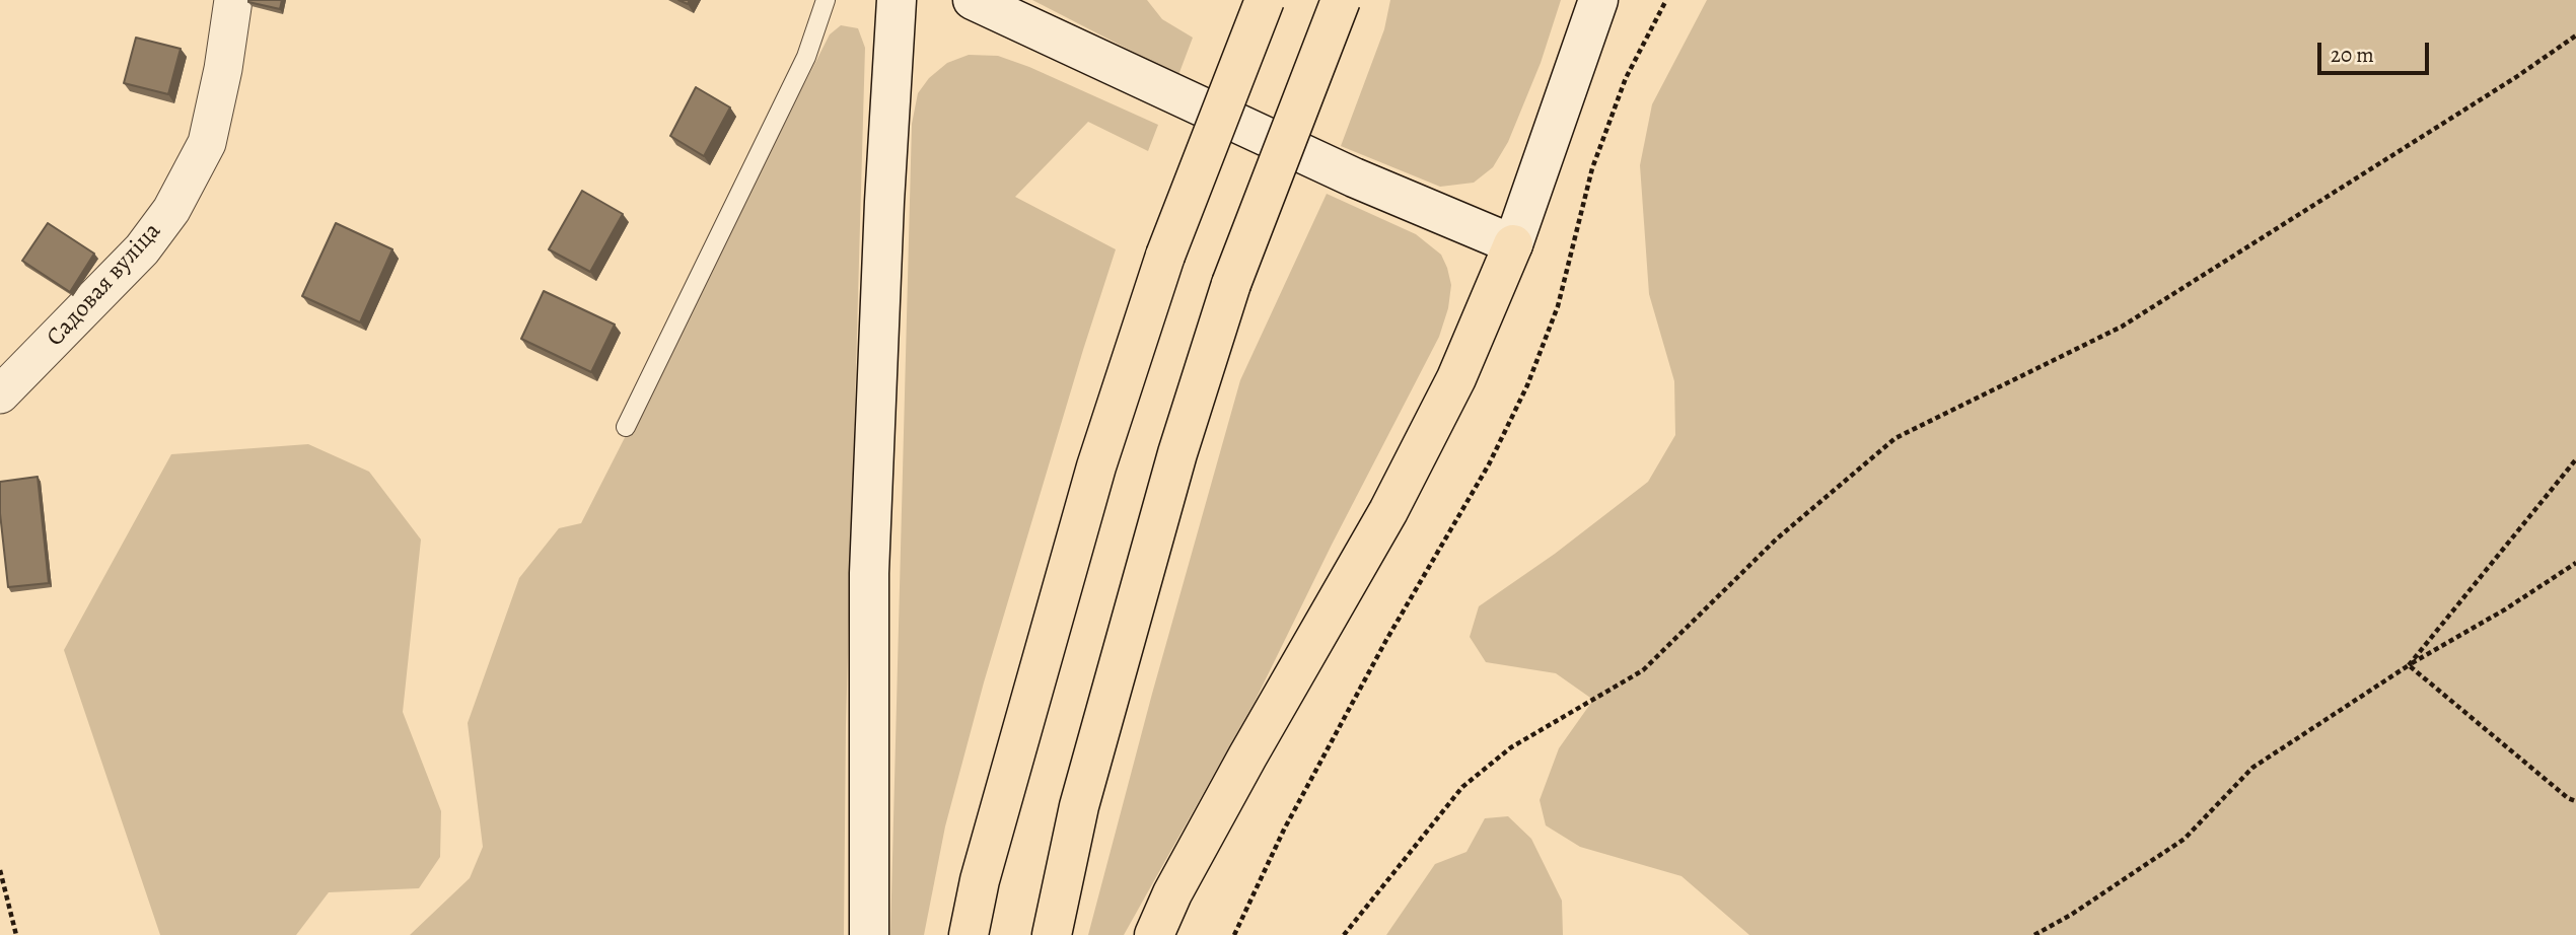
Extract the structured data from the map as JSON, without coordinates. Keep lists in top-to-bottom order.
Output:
{
  "streets": {
    "street": ["Садовая вуліца"]
  },
  "scale_bar": "20 m"
}
